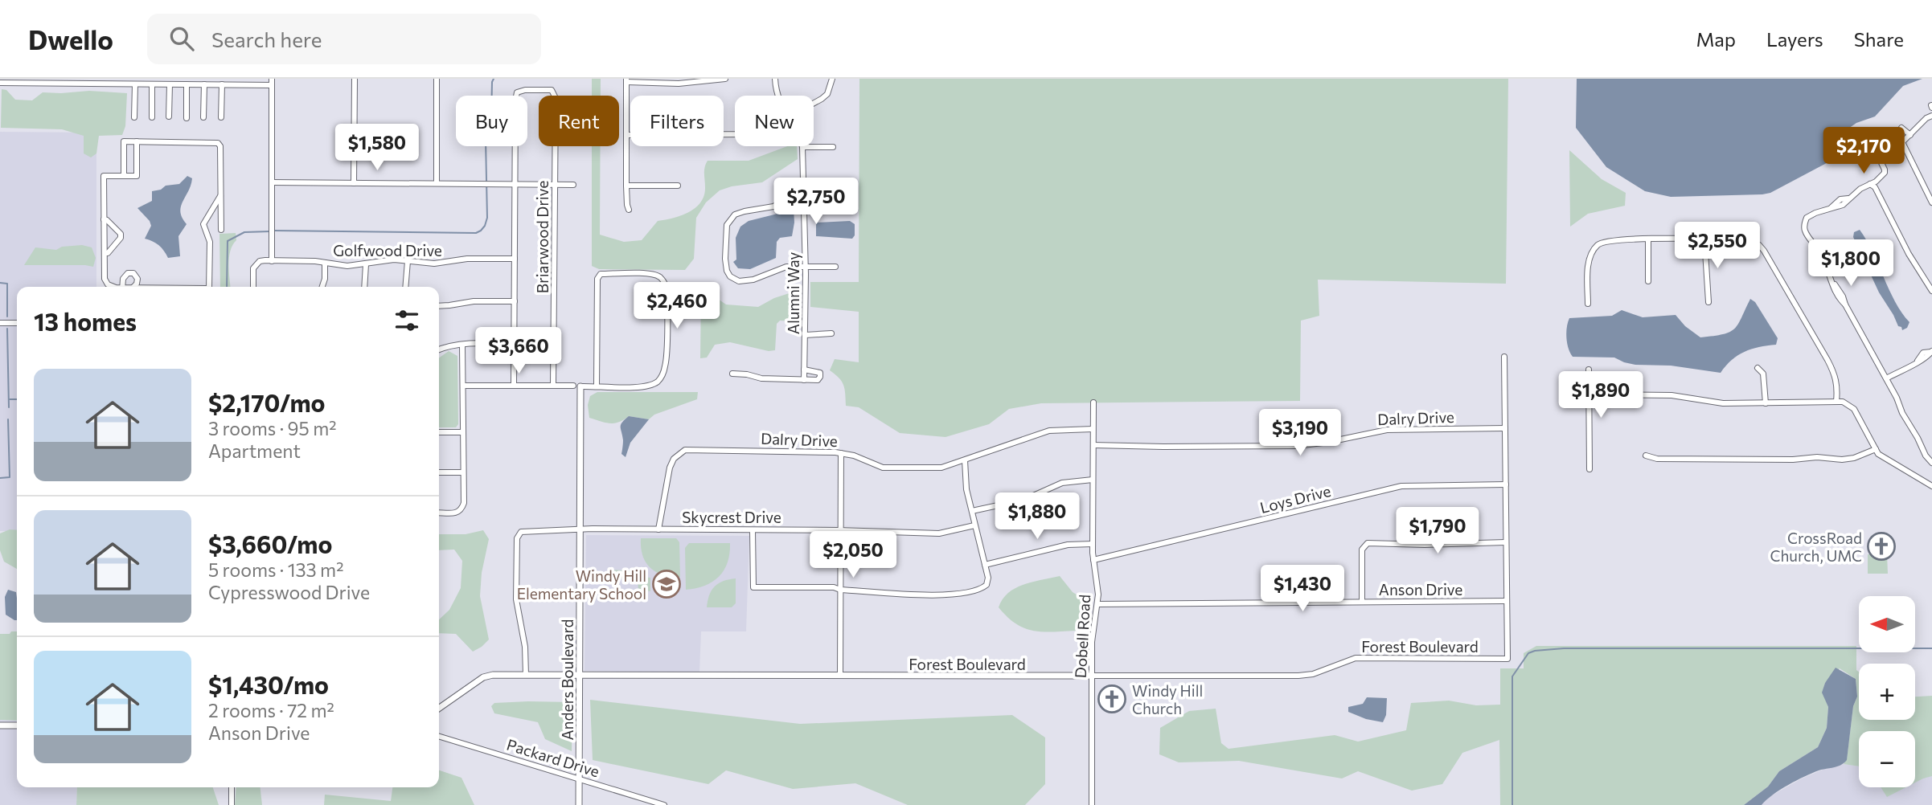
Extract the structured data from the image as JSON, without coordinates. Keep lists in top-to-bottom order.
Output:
{
  "streets": {
    "street": [
      "Briarwood Drive",
      "Golfwood Drive",
      "Alumni Way",
      "Dalry Drive",
      "Loys Drive",
      "Skycrest Drive",
      "Anson Drive",
      "Dobell Road",
      "Forest Boulevard",
      "Anders Boulevard",
      "Packard Drive"
    ]
  },
  "crossings": [
    ["Dalry Drive", "Skycrest Drive"],
    ["Dalry Drive", "Dobell Road"],
    ["Loys Drive", "Dobell Road"],
    ["Skycrest Drive", "Forest Boulevard"],
    ["Skycrest Drive", "Anders Boulevard"],
    ["Anson Drive", "Dobell Road"],
    ["Anson Drive", "Forest Boulevard"],
    ["Dobell Road", "Forest Boulevard"],
    ["Forest Boulevard", "Anders Boulevard"],
    ["Anders Boulevard", "Packard Drive"]
  ],
  "places": {
    "church": ["CrossRoad Church, UMC", "Windy Hill Church"],
    "school or university": ["Windy Hill Elementary School"]
  },
  "north": "left",
  "page": {
    "header": "Dwello",
    "search": "Search here",
    "nav": ["Map", "Layers", "Share"],
    "chip": [
      "Buy",
      "Rent",
      "Filters",
      "New"
    ],
    "price": [
      "$1,580",
      "$2,170",
      "$2,750",
      "$2,550",
      "$1,800",
      "$2,460",
      "$3,660",
      "$1,890",
      "$3,190",
      "$1,880",
      "$1,790",
      "$2,050",
      "$1,430"
    ],
    "heading": "13 homes",
    "list": [
      {
        "name": "$2,170/mo",
        "note": "3 rooms · 95 m² · Apartment"
      },
      {
        "name": "$3,660/mo",
        "note": "5 rooms · 133 m² · Cypresswood Drive"
      },
      {
        "name": "$1,430/mo",
        "note": "2 rooms · 72 m² · Anson Drive"
      }
    ],
    "map_buttons": ["+", "−"]
  }
}
